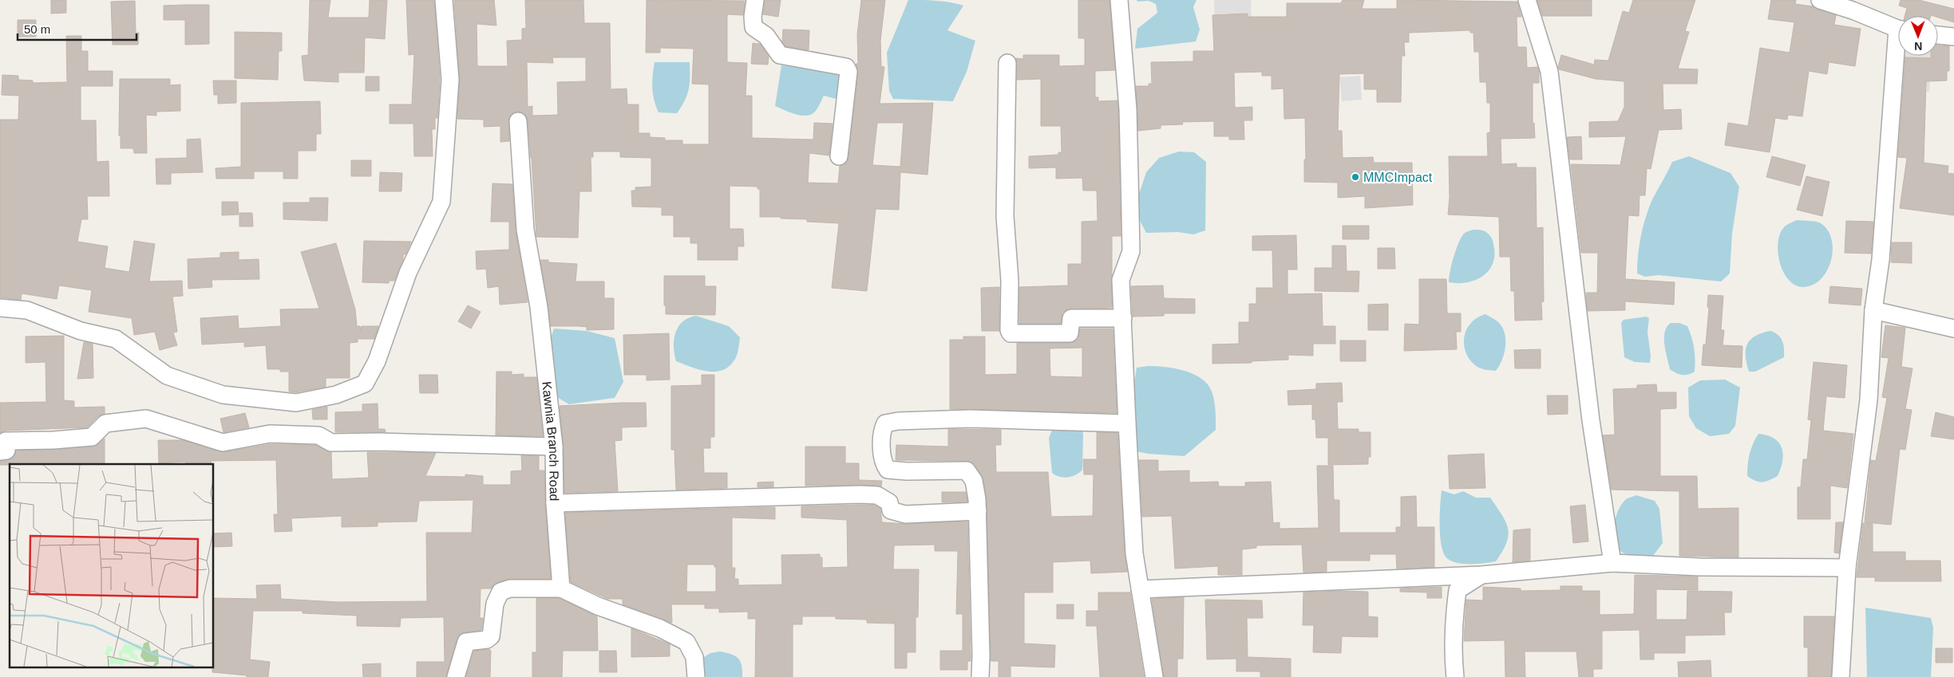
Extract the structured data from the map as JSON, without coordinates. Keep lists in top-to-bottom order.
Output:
{
  "streets": {
    "street": ["Kawnia Branch Road"]
  },
  "places": ["MMCImpact"],
  "scale_bar": "50 m",
  "north": "bottom"
}
